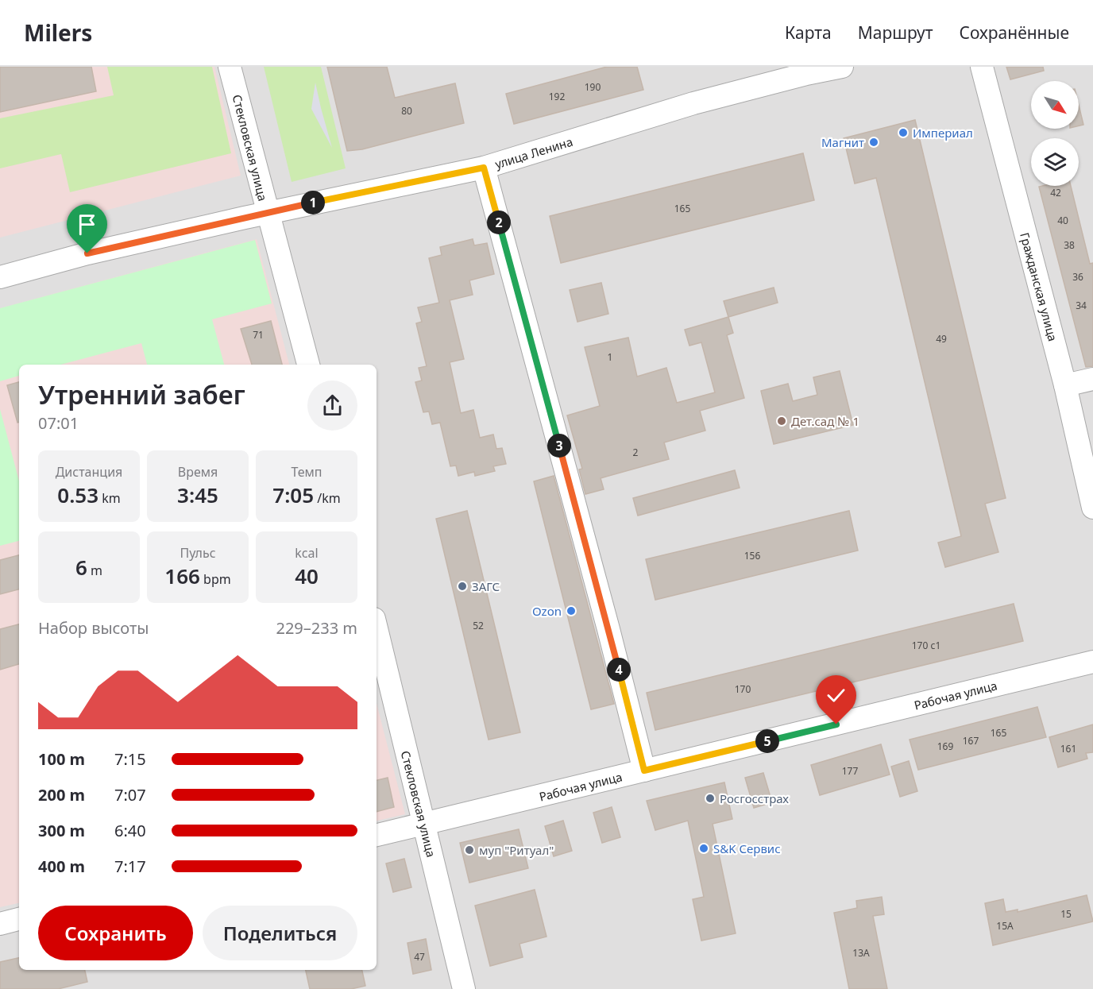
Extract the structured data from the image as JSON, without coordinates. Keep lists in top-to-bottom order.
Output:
{
  "streets": {
    "street": [
      "Стекловская улица",
      "улица Ленина",
      "Гражданская улица",
      "Рабочая улица"
    ]
  },
  "crossings": [
    ["Стекловская улица", "улица Ленина"],
    ["Стекловская улица", "Рабочая улица"]
  ],
  "places": [
    "Империал",
    "Магнит",
    "Дет.сад № 1",
    "ЗАГС",
    "Ozon",
    "Росгосстрах",
    "S&K Сервис",
    "муп \"Ритуал\""
  ],
  "house_numbers": [
    "190",
    "192",
    "80",
    "42",
    "165",
    "40",
    "38",
    "36",
    "34",
    "71",
    "49",
    "1",
    "2",
    "156",
    "52",
    "170 с1",
    "170",
    "165",
    "167",
    "169",
    "161",
    "177",
    "15",
    "15А",
    "13А",
    "47"
  ],
  "north": "bottom right",
  "page": {
    "header": "Milers",
    "nav": ["Карта", "Маршрут", "Сохранённые"],
    "pins": [
      "1",
      "2",
      "3",
      "4",
      "5"
    ],
    "heading": ["Утренний забег", "07:01"],
    "stats": [
      ["Дистанция", "0.53 km"],
      ["Время", "3:45"],
      ["Темп", "7:05 /km"],
      ["6 m"],
      ["Пульс", "166 bpm"],
      ["kcal", "40"]
    ],
    "chart": ["Набор высоты", "229–233 m"],
    "list": [
      {
        "name": "100 m",
        "note": "7:15"
      },
      {
        "name": "200 m",
        "note": "7:07"
      },
      {
        "name": "300 m",
        "note": "6:40"
      },
      {
        "name": "400 m",
        "note": "7:17"
      }
    ],
    "buttons": ["Сохранить", "Поделиться"]
  }
}
